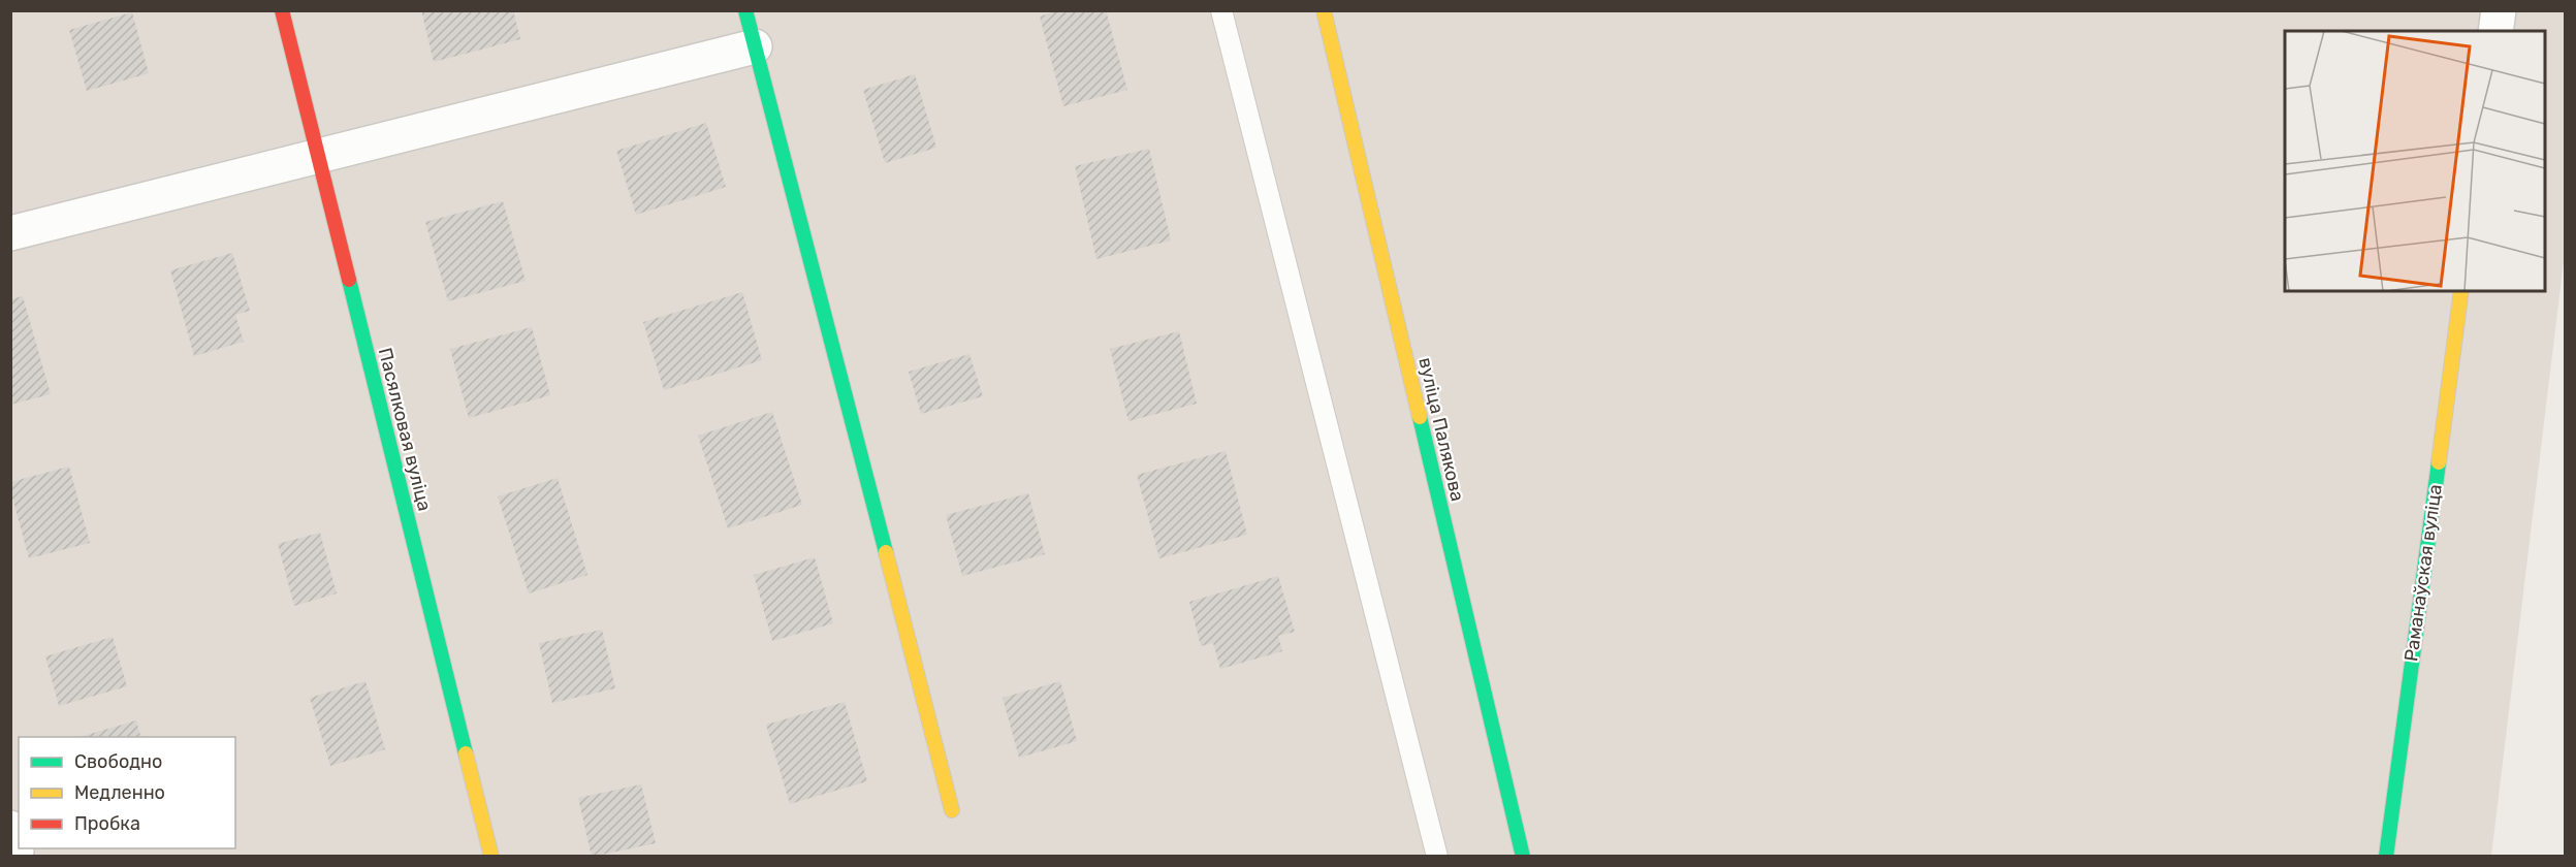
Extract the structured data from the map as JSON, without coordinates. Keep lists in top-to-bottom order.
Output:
{
  "streets": {
    "street": ["Пасялковая вуліца", "вуліца Палякова", "Раманаўская вуліца"]
  },
  "legend": ["Свободно", "Медленно", "Пробка"]
}
